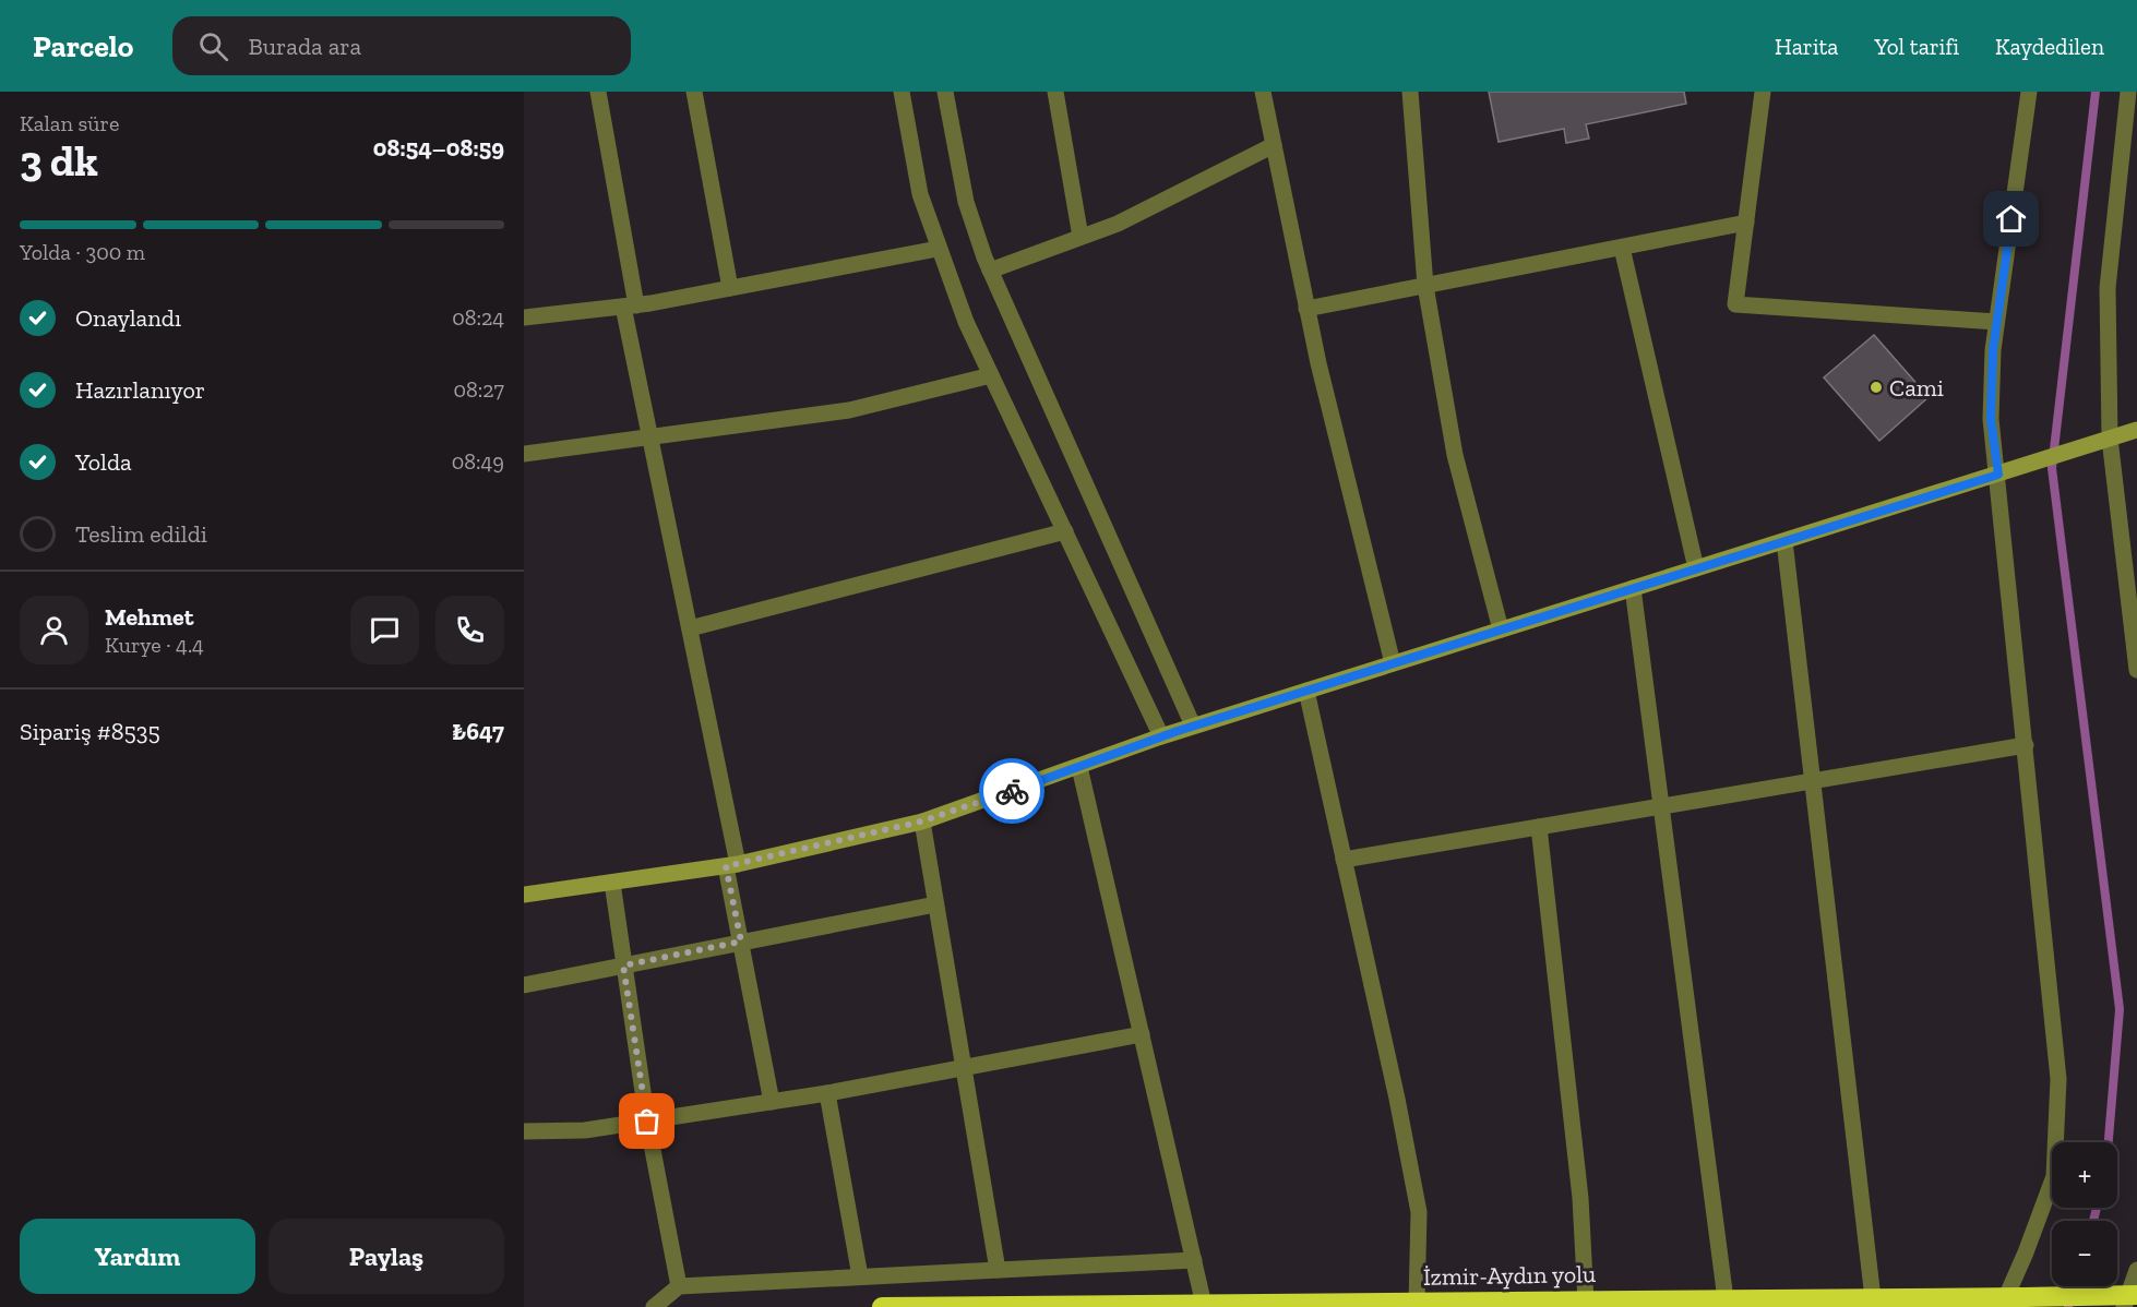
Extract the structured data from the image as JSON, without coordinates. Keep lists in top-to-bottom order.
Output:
{
  "streets": {
    "highway": ["İzmir-Aydın yolu"]
  },
  "places": ["Cami"],
  "page": {
    "header": "Parcelo",
    "search": "Burada ara",
    "nav": ["Harita", "Yol tarifi", "Kaydedilen"],
    "heading": ["3 dk", "Kalan süre", "08:54–08:59"],
    "panel": [
      "Mehmet",
      "Kurye · 4.4",
      "Sipariş #8535",
      "₺647"
    ],
    "bar": "Yolda · 300 m",
    "list": [
      ["Onaylandı", "08:24"],
      ["Hazırlanıyor", "08:27"],
      ["Yolda", "08:49"],
      "Teslim edildi"
    ],
    "map_buttons": ["+", "−"],
    "buttons": ["Yardım", "Paylaş"]
  }
}
